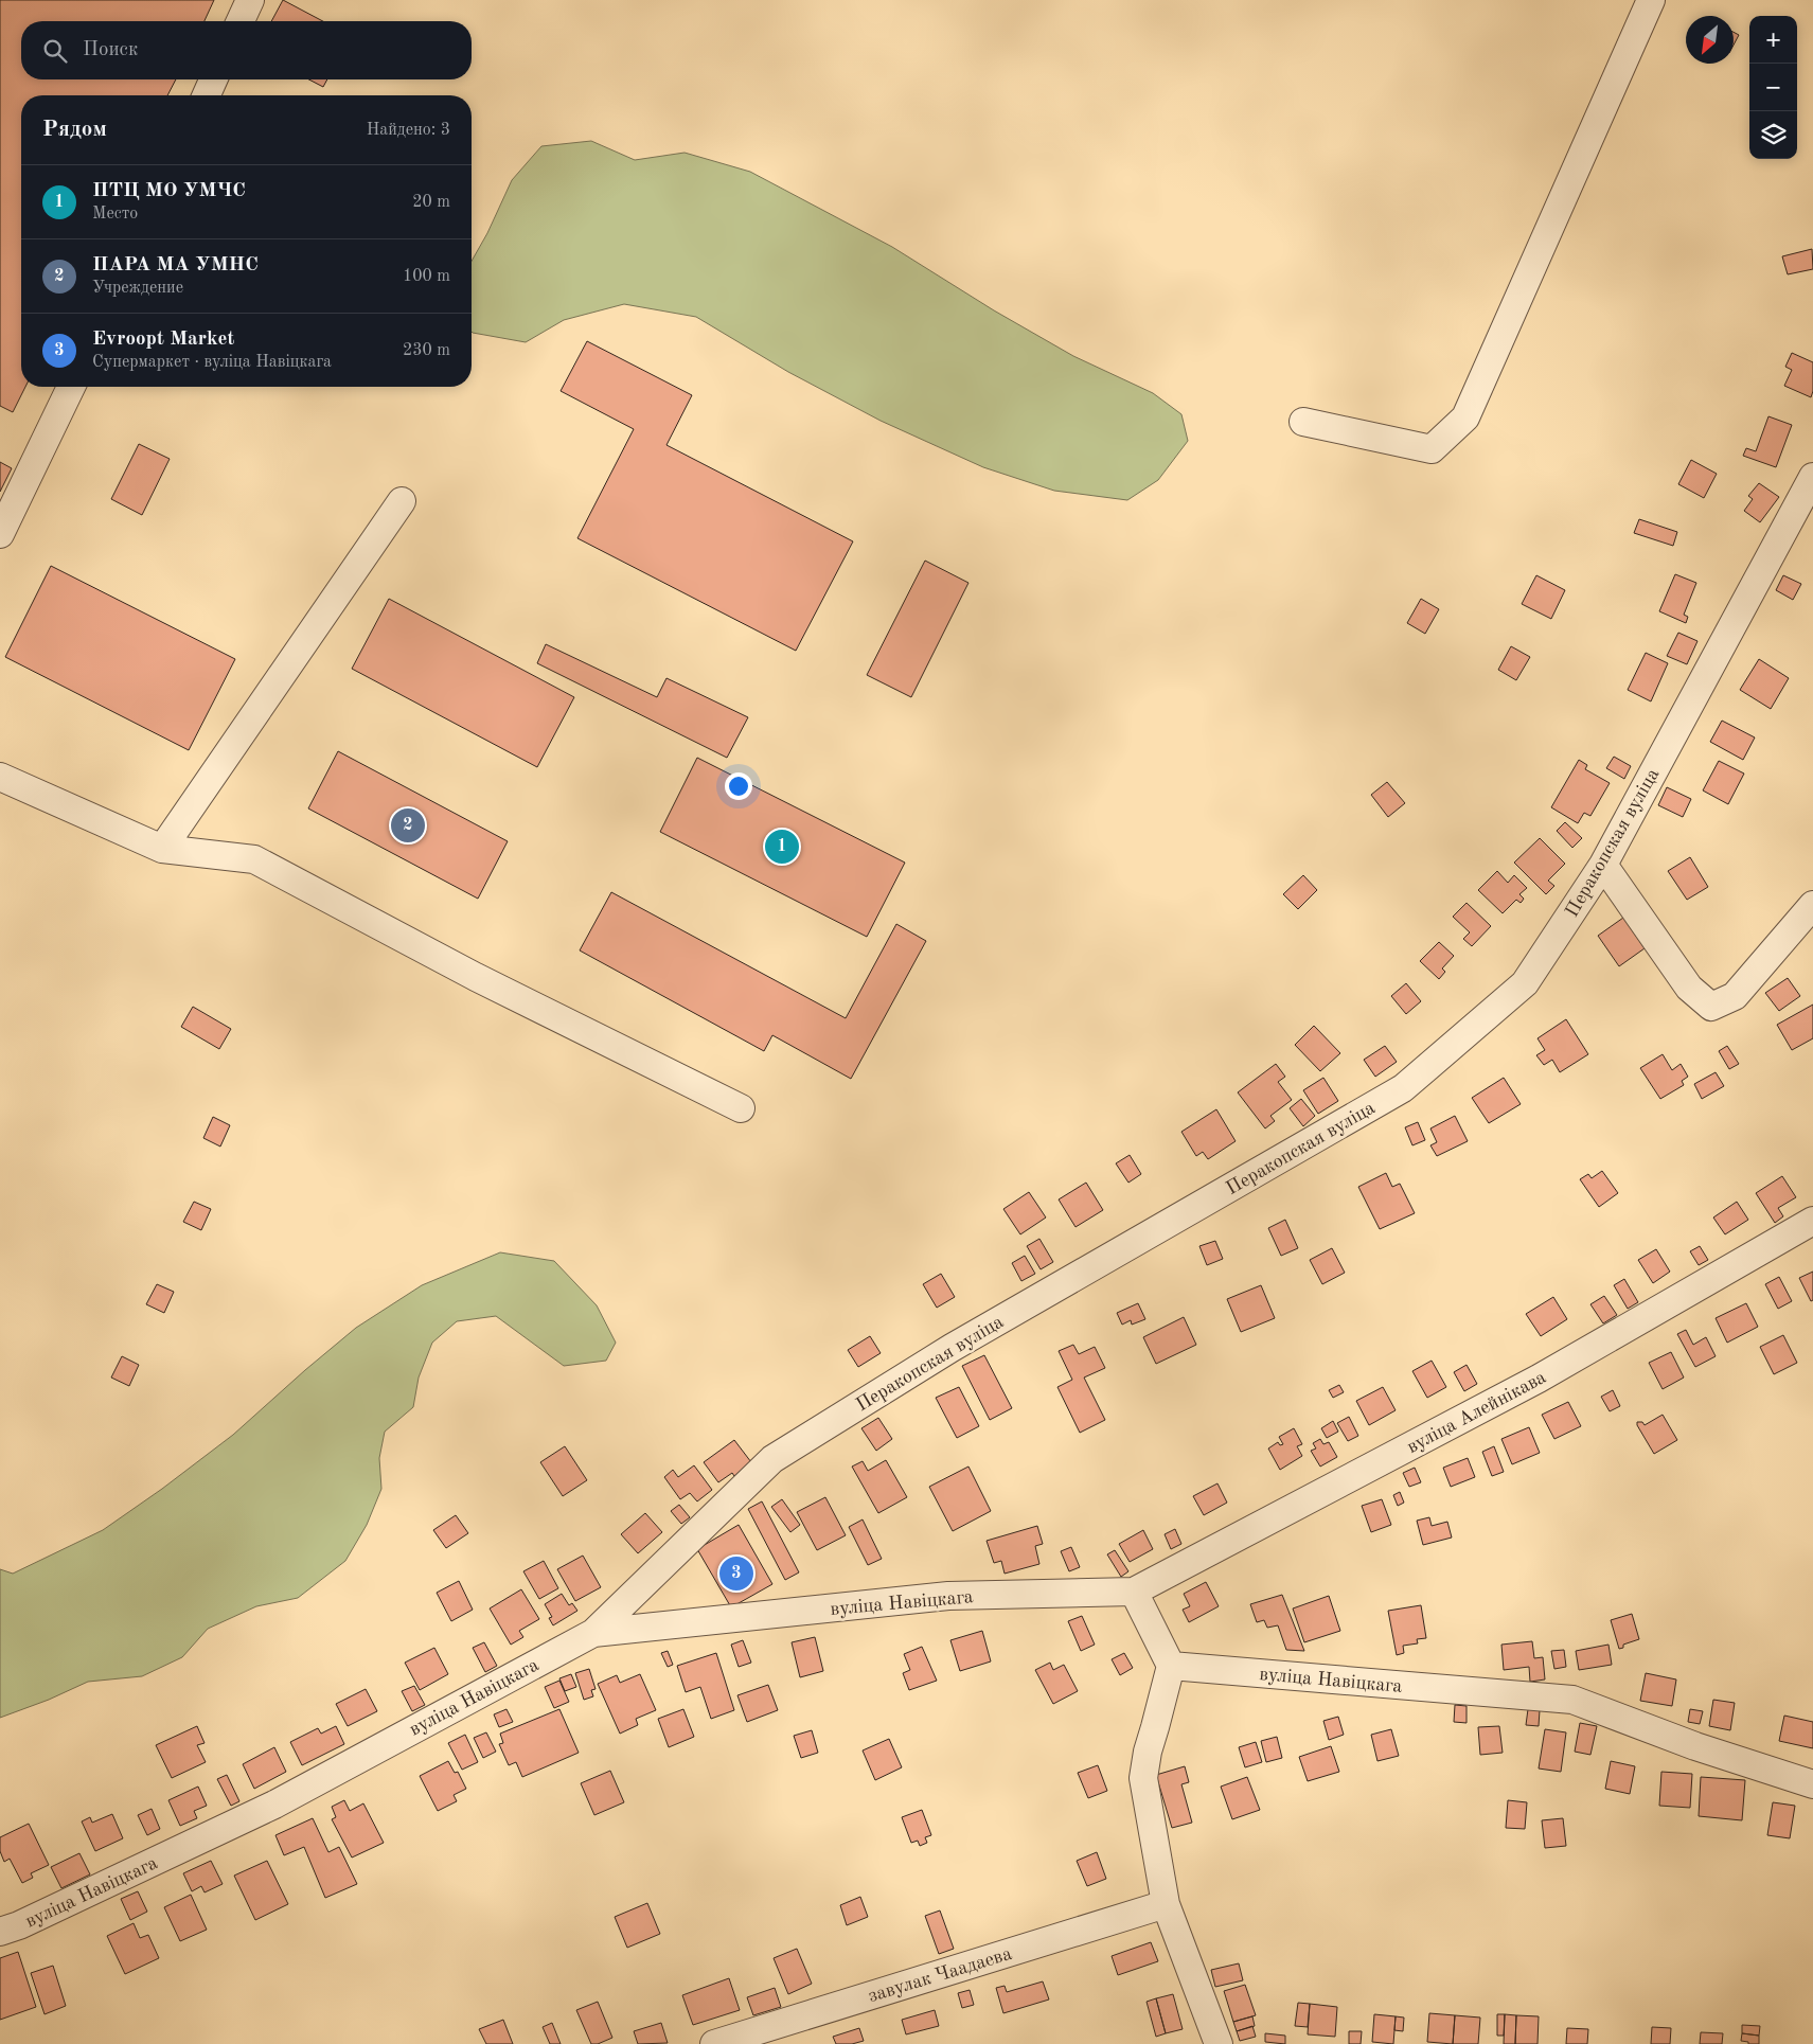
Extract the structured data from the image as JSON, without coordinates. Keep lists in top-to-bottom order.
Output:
{
  "streets": {
    "street": [
      "Перакопская вуліца",
      "вуліца Алейнікава",
      "вуліца Навіцкага",
      "завулак Чаадаева"
    ]
  },
  "crossings": [
    ["Перакопская вуліца", "вуліца Навіцкага"],
    ["вуліца Алейнікава", "вуліца Навіцкага"]
  ],
  "north": "bottom left",
  "page": {
    "map_buttons": ["+", "−"],
    "search": "Поиск",
    "heading": ["Рядом", "Найдено: 3"],
    "list": [
      {
        "mark": "1",
        "name": "ПТЦ МО УМЧС",
        "note": "Место",
        "value": "20 m"
      },
      {
        "mark": "2",
        "name": "ПАРА МА УМНС",
        "note": "Учреждение",
        "value": "100 m"
      },
      {
        "mark": "3",
        "name": "Evroopt Market",
        "note": "Супермаркет · вуліца Навіцкага",
        "value": "230 m"
      }
    ],
    "pins": ["2", "1", "3"]
  }
}
